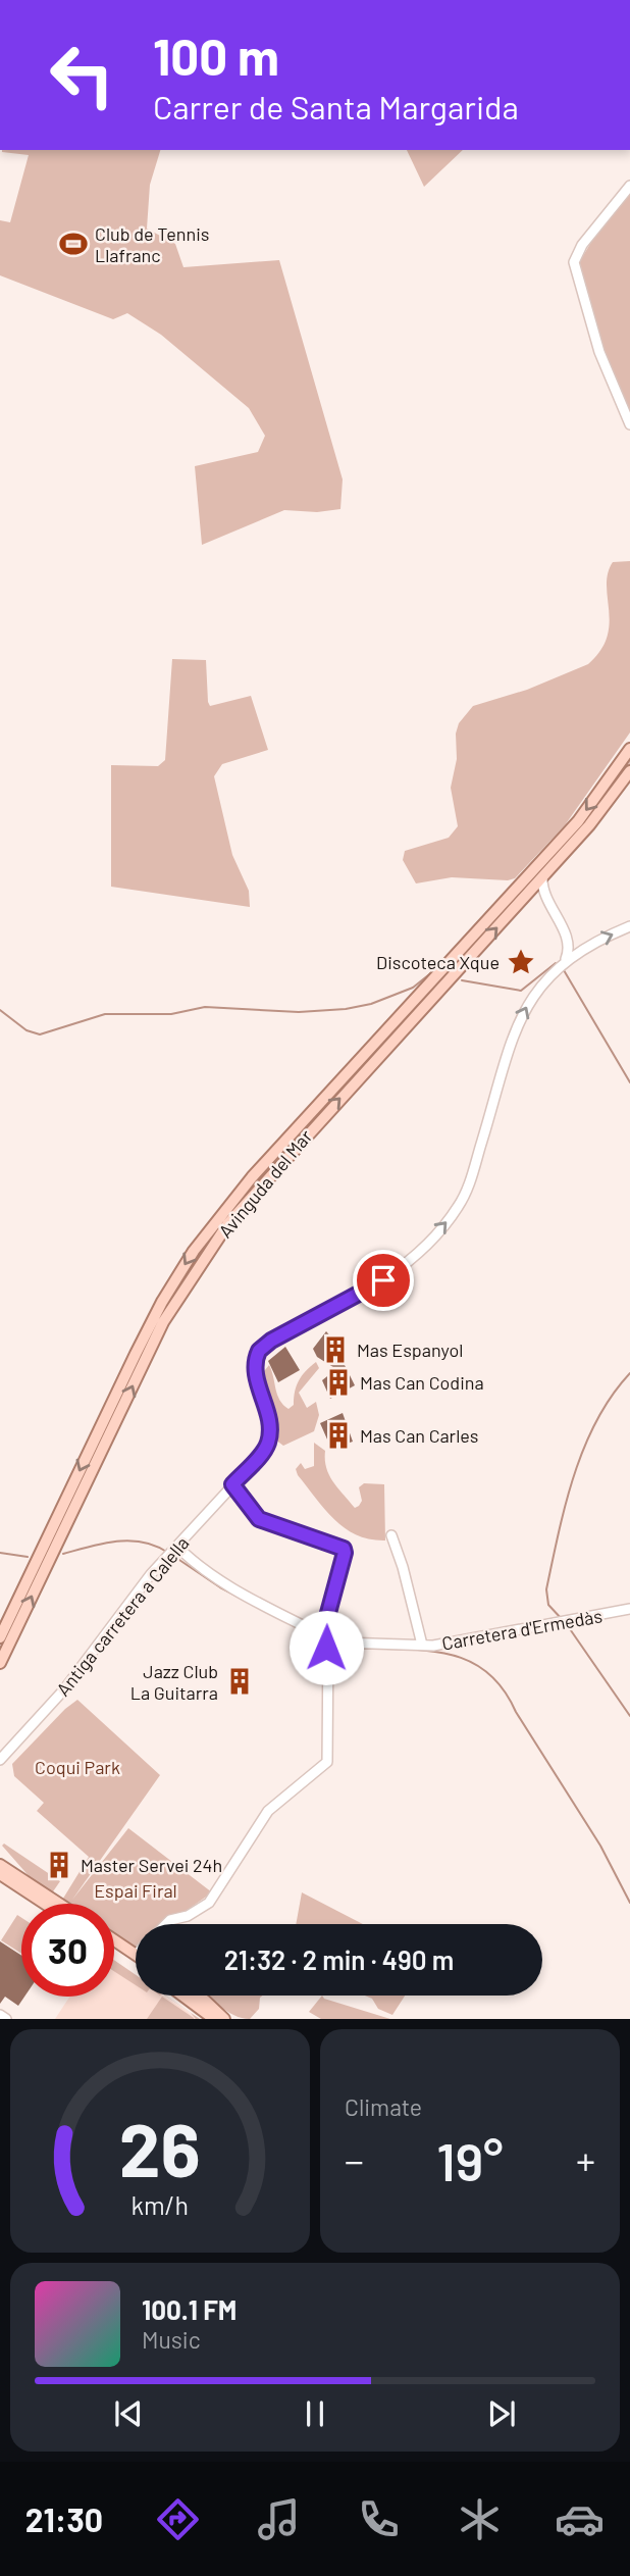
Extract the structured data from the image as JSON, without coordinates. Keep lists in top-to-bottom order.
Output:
{
  "streets": {
    "main road": ["Avinguda del Mar"],
    "street": ["Antiga carretera a Calella", "Carretera d'Ermedàs"]
  },
  "crossings": [
    ["Antiga carretera a Calella", "Carretera d'Ermedàs"]
  ],
  "one_way": ["Antiga carretera a Calella"],
  "parks": ["Coqui Park", "Espai Firal"],
  "places": {
    "sports": ["Club de Tennis Llafranc"],
    "place": ["Discoteca Xque"],
    "building": [
      "Mas Espanyol",
      "Mas Can Codina",
      "Mas Can Carles",
      "Jazz Club La Guitarra",
      "Master Servei 24h"
    ]
  },
  "page": {
    "turn": ["100 m", "Carrer de Santa Margarida"],
    "limit": "30",
    "trip": "21:32 · 2 min · 490 m",
    "tile": "Climate",
    "heat": ["−", "19°", "+"],
    "song": ["100.1 FM", "Music"],
    "tabs": "21:30",
    "gauge": ["26", "km/h"]
  }
}
